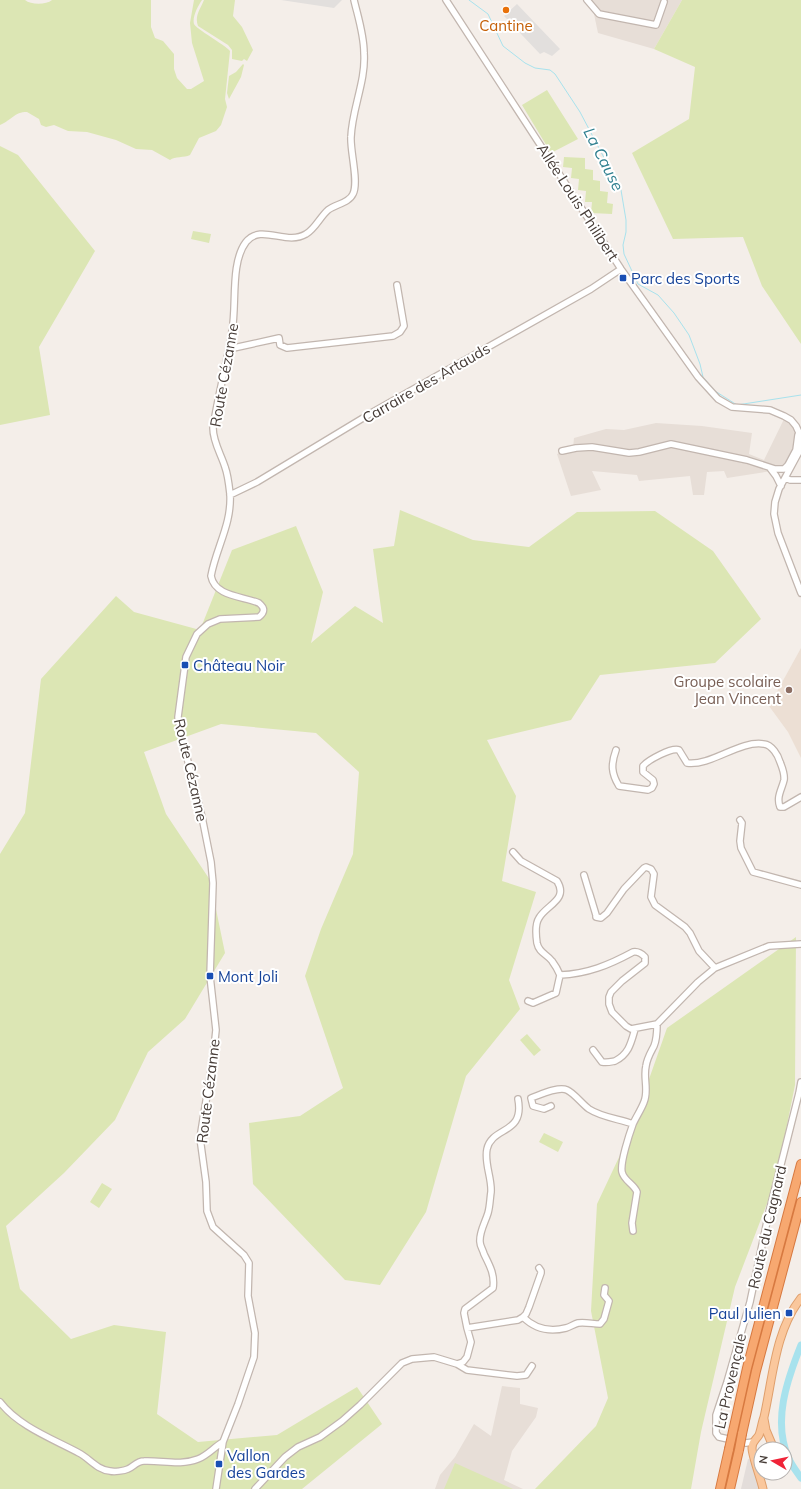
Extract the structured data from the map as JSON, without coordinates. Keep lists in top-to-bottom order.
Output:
{
  "streets": {
    "highway": ["La Provençale"],
    "street": [
      "Allée Louis Philibert",
      "Route Cézanne",
      "Carraire des Artauds",
      "Route du Cagnard"
    ]
  },
  "crossings": [
    ["Allée Louis Philibert", "Carraire des Artauds"],
    ["Route Cézanne", "Carraire des Artauds"]
  ],
  "water": ["La Cause"],
  "places": {
    "other": ["Cantine", "Groupe scolaire Jean Vincent"],
    "transit": [
      "Parc des Sports",
      "Château Noir",
      "Mont Joli",
      "Paul Julien",
      "Vallon des Gardes"
    ]
  },
  "north": "left"
}
